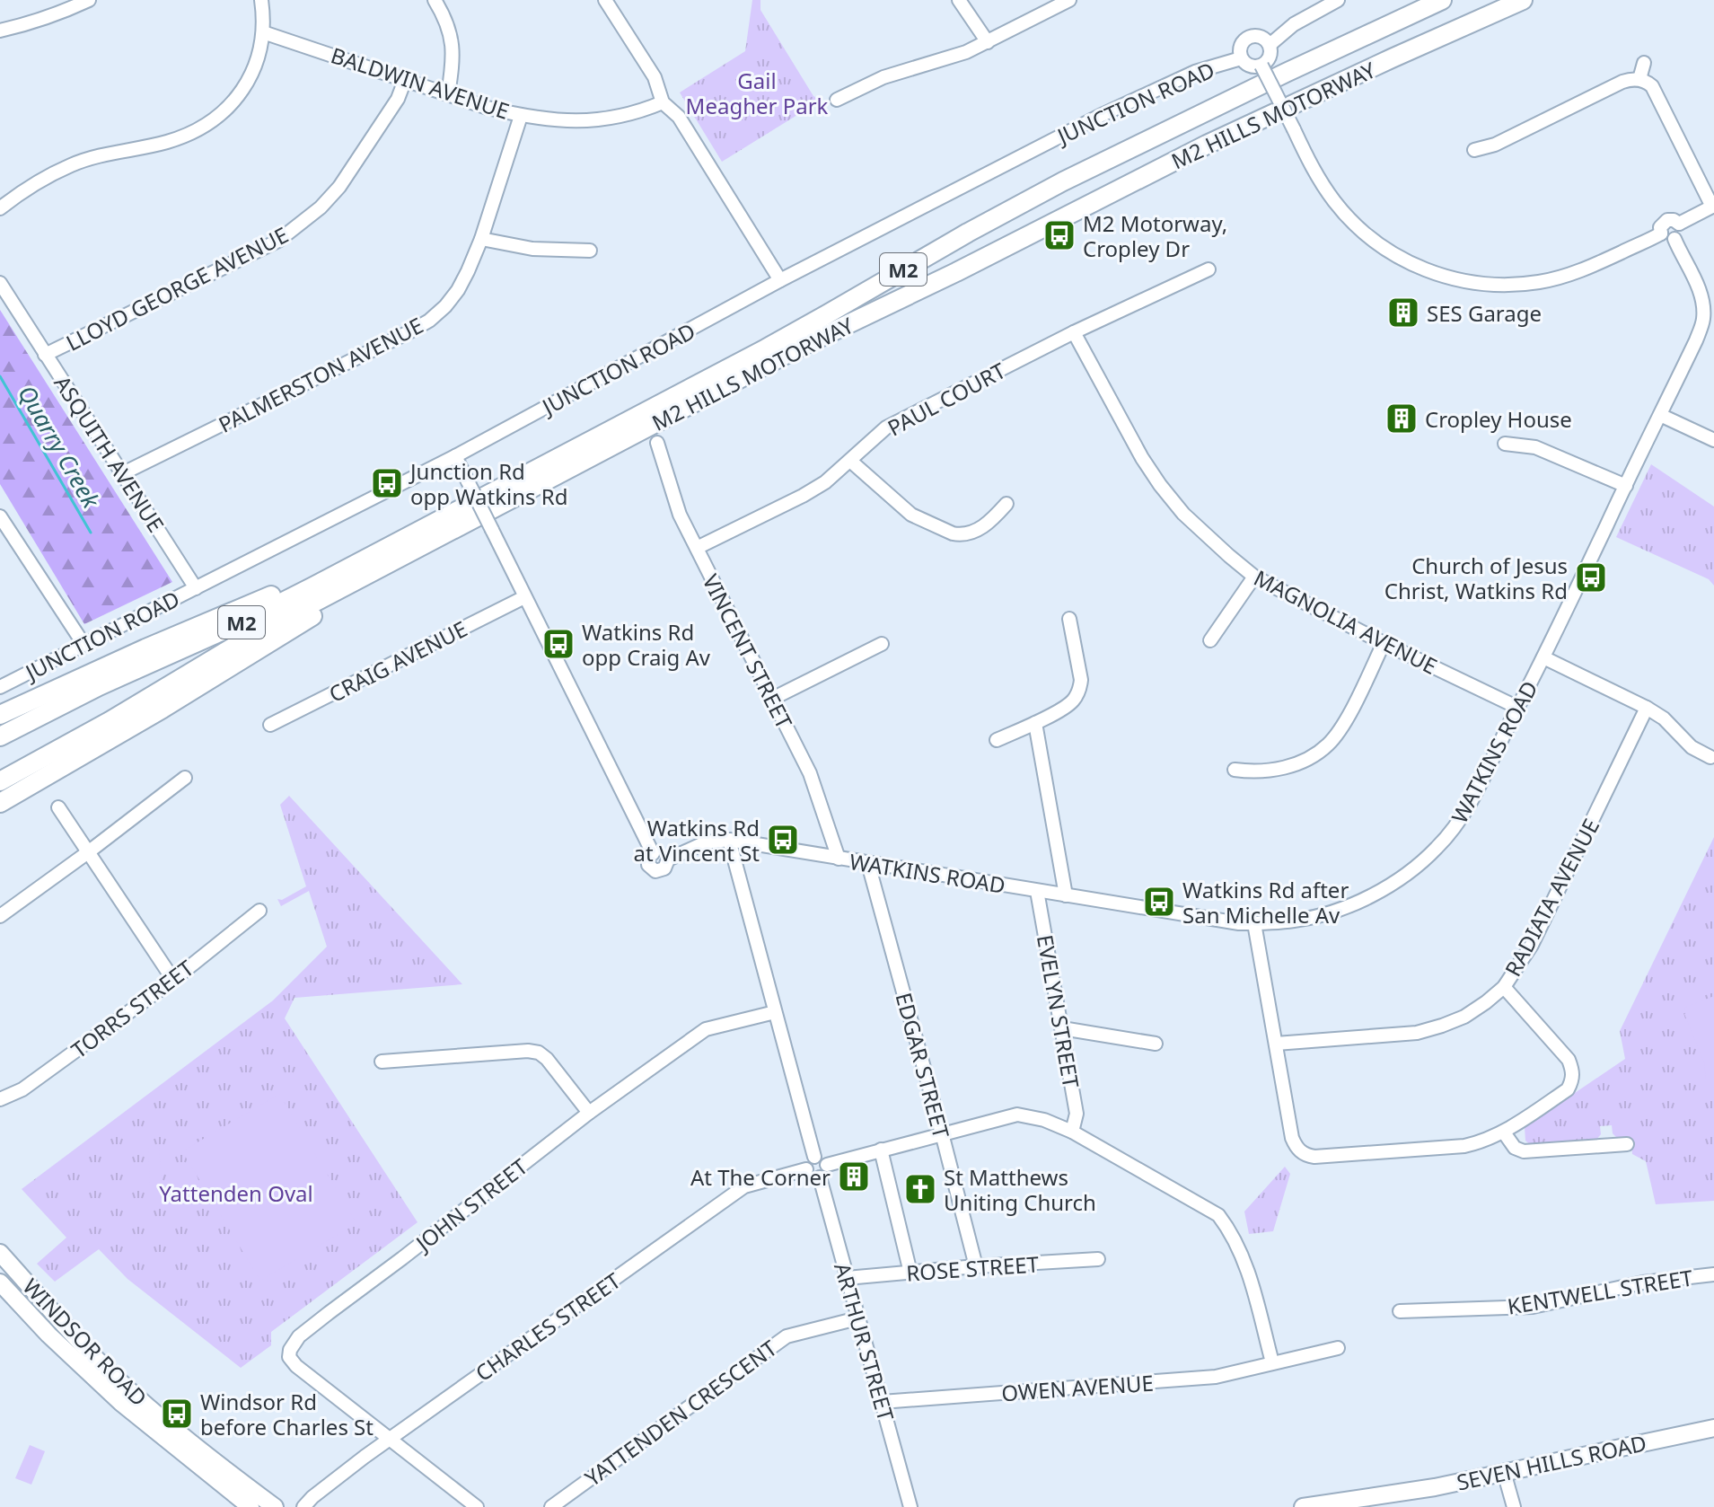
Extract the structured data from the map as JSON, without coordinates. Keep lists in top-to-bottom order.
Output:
{
  "streets": {
    "highway": ["M2 HILLS MOTORWAY", "M2"],
    "main road": ["WINDSOR ROAD", "SEVEN HILLS ROAD"],
    "street": [
      "BALDWIN AVENUE",
      "JUNCTION ROAD",
      "LLOYD GEORGE AVENUE",
      "PALMERSTON AVENUE",
      "PAUL COURT",
      "ASQUITH AVENUE",
      "MAGNOLIA AVENUE",
      "VINCENT STREET",
      "CRAIG AVENUE",
      "WATKINS ROAD",
      "RADIATA AVENUE",
      "TORRS STREET",
      "EVELYN STREET",
      "EDGAR STREET",
      "JOHN STREET",
      "ROSE STREET",
      "KENTWELL STREET",
      "CHARLES STREET",
      "ARTHUR STREET",
      "OWEN AVENUE",
      "YATTENDEN CRESCENT"
    ]
  },
  "crossings": [
    ["BALDWIN AVENUE", "LLOYD GEORGE AVENUE"],
    ["BALDWIN AVENUE", "PALMERSTON AVENUE"],
    ["JUNCTION ROAD", "ASQUITH AVENUE"],
    ["LLOYD GEORGE AVENUE", "ASQUITH AVENUE"],
    ["PALMERSTON AVENUE", "ASQUITH AVENUE"],
    ["PAUL COURT", "MAGNOLIA AVENUE"],
    ["PAUL COURT", "VINCENT STREET"],
    ["MAGNOLIA AVENUE", "WATKINS ROAD"],
    ["VINCENT STREET", "WATKINS ROAD"],
    ["CRAIG AVENUE", "WATKINS ROAD"],
    ["WATKINS ROAD", "EVELYN STREET"],
    ["WATKINS ROAD", "EDGAR STREET"],
    ["EDGAR STREET", "ROSE STREET"],
    ["JOHN STREET", "CHARLES STREET"],
    ["ROSE STREET", "ARTHUR STREET"],
    ["CHARLES STREET", "ARTHUR STREET"],
    ["ARTHUR STREET", "OWEN AVENUE"],
    ["ARTHUR STREET", "YATTENDEN CRESCENT"]
  ],
  "water": ["Quarry Creek"],
  "parks": ["Gail Meagher Park", "Yattenden Oval"],
  "places": {
    "bus stop": [
      "M2 Motorway, Cropley Dr",
      "Junction Rd opp Watkins Rd",
      "Church of Jesus Christ, Watkins Rd",
      "Watkins Rd opp Craig Av",
      "Watkins Rd at Vincent St",
      "Watkins Rd after San Michelle Av",
      "Windsor Rd before Charles St"
    ],
    "building": ["SES Garage", "Cropley House", "At The Corner"],
    "church": ["St Matthews Uniting Church"]
  }
}
